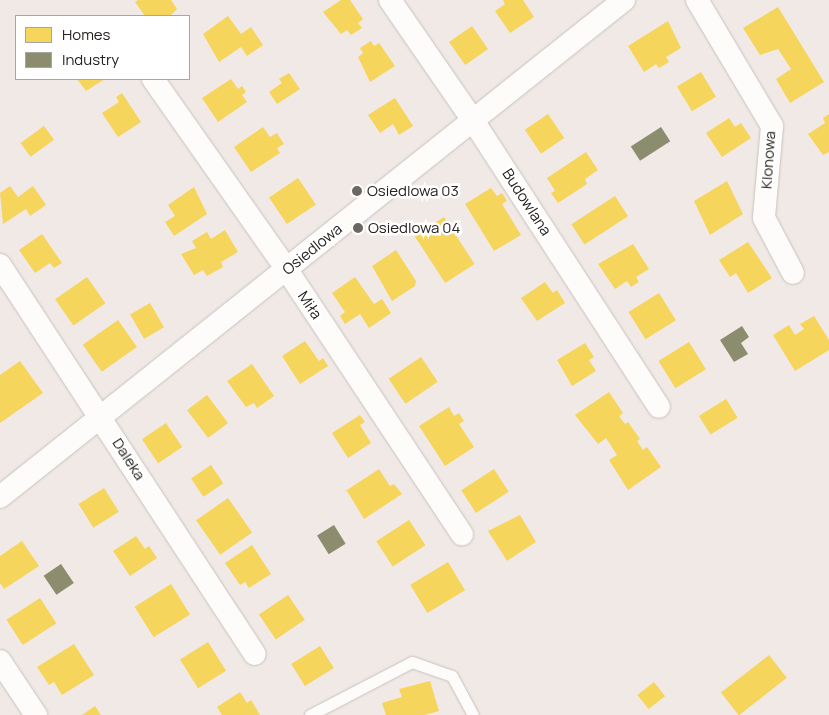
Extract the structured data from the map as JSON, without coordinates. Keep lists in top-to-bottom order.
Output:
{
  "streets": {
    "street": [
      "Klonowa",
      "Budowlana",
      "Osiedlowa",
      "Miła",
      "Daleka"
    ]
  },
  "crossings": [
    ["Budowlana", "Osiedlowa"],
    ["Osiedlowa", "Miła"],
    ["Osiedlowa", "Daleka"]
  ],
  "places": ["Osiedlowa 03", "Osiedlowa 04"],
  "legend": ["Homes", "Industry"]
}
